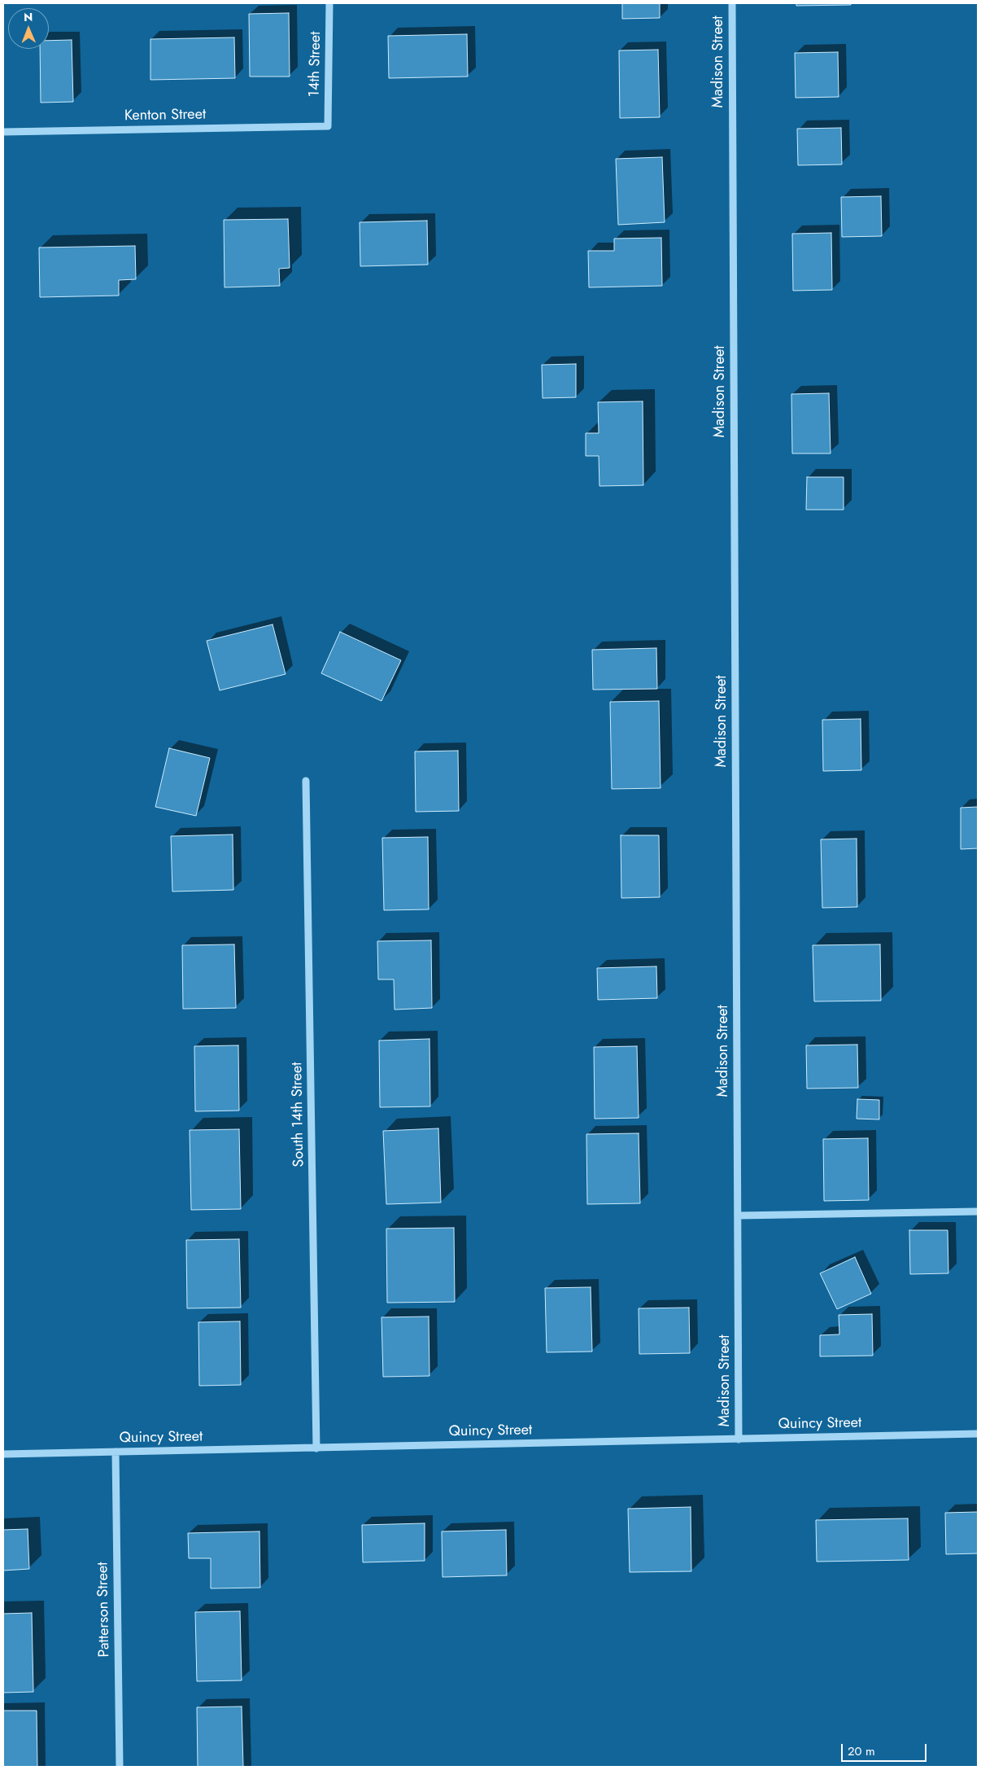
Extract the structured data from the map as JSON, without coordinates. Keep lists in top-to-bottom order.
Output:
{
  "streets": {
    "street": [
      "Madison Street",
      "14th Street",
      "Kenton Street",
      "South 14th Street",
      "Quincy Street",
      "Patterson Street"
    ]
  },
  "crossings": [
    ["Madison Street", "Quincy Street"],
    ["14th Street", "Kenton Street"],
    ["South 14th Street", "Quincy Street"],
    ["Quincy Street", "Patterson Street"]
  ],
  "scale_bar": "20 m",
  "north": "top"
}
